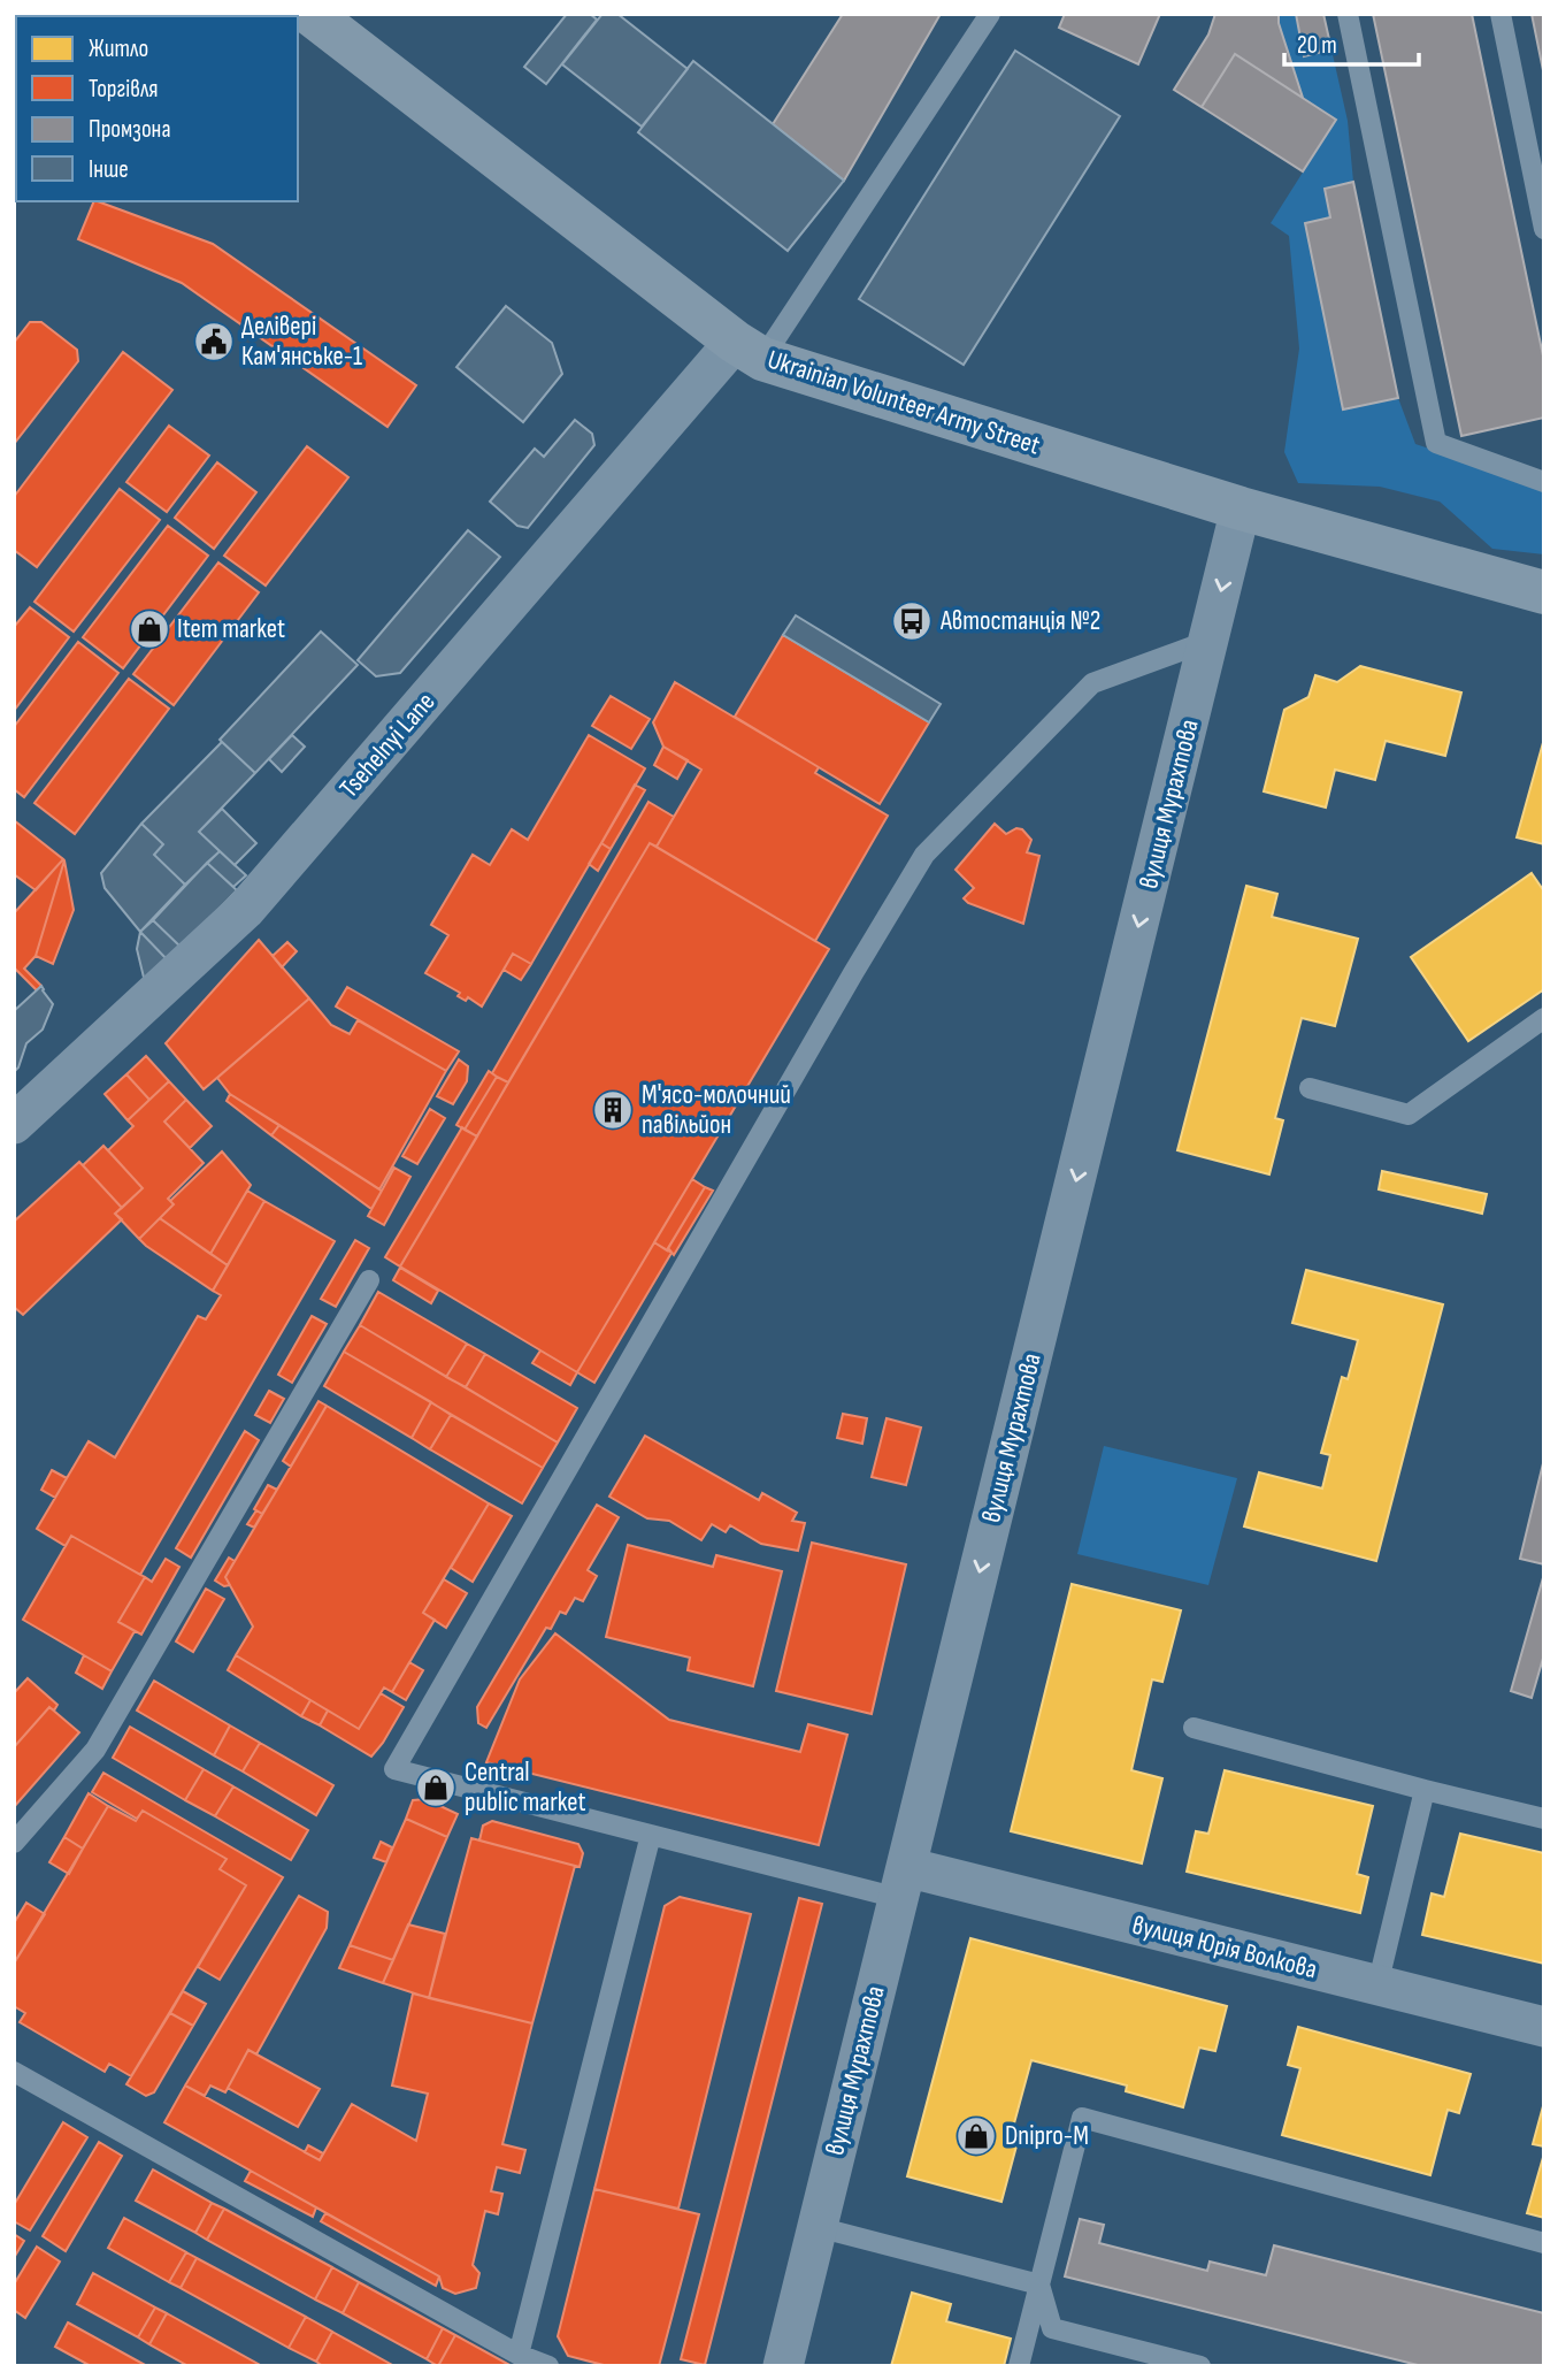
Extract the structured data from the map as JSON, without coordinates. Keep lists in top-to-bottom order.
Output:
{
  "streets": {
    "street": [
      "Ukrainian Volunteer Army Street",
      "Tsehelnyi Lane",
      "вулиця Мурахтова",
      "вулиця Юрія Волкова"
    ]
  },
  "crossings": [
    ["Ukrainian Volunteer Army Street", "Tsehelnyi Lane"],
    ["Ukrainian Volunteer Army Street", "вулиця Мурахтова"],
    ["вулиця Мурахтова", "вулиця Юрія Волкова"]
  ],
  "one_way": ["вулиця Мурахтова"],
  "places": {
    "public building": ["Делівері Кам'янське-1"],
    "bus stop": ["Автостанція №2"],
    "shop": ["Item market", "Central public market", "Dnipro-M"],
    "building": ["М'ясо-молочний павільйон"]
  },
  "legend": [
    "Житло",
    "Торгівля",
    "Промзона",
    "Інше"
  ],
  "scale_bar": "20 m"
}
